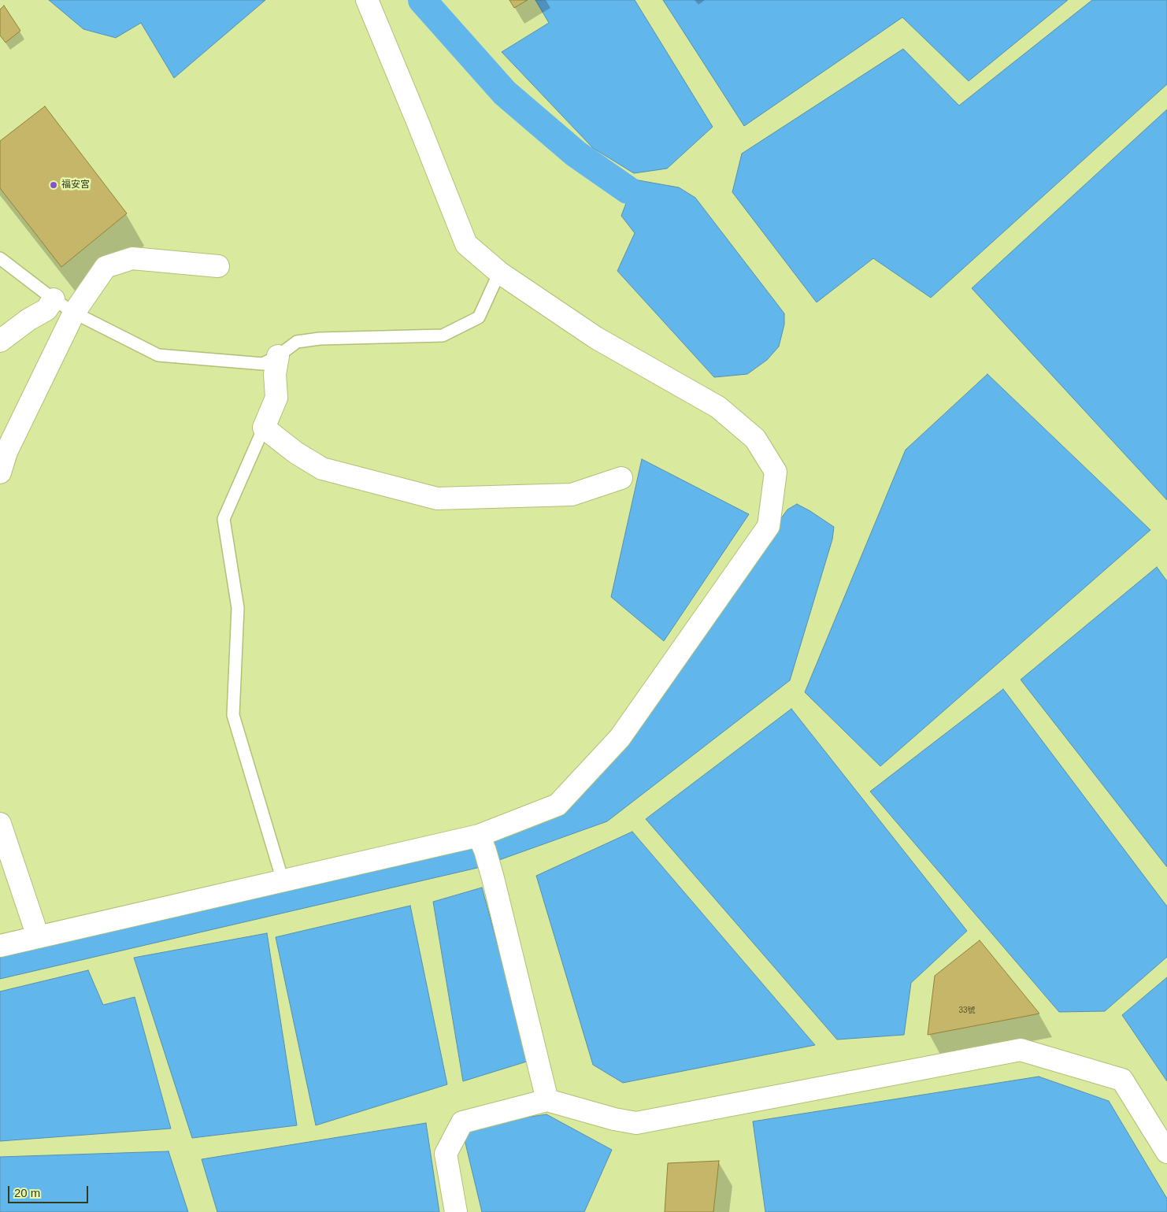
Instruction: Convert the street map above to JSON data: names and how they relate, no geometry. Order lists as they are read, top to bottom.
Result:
{
  "places": ["福安宮"],
  "house_numbers": ["33號"],
  "scale_bar": "20 m"
}
